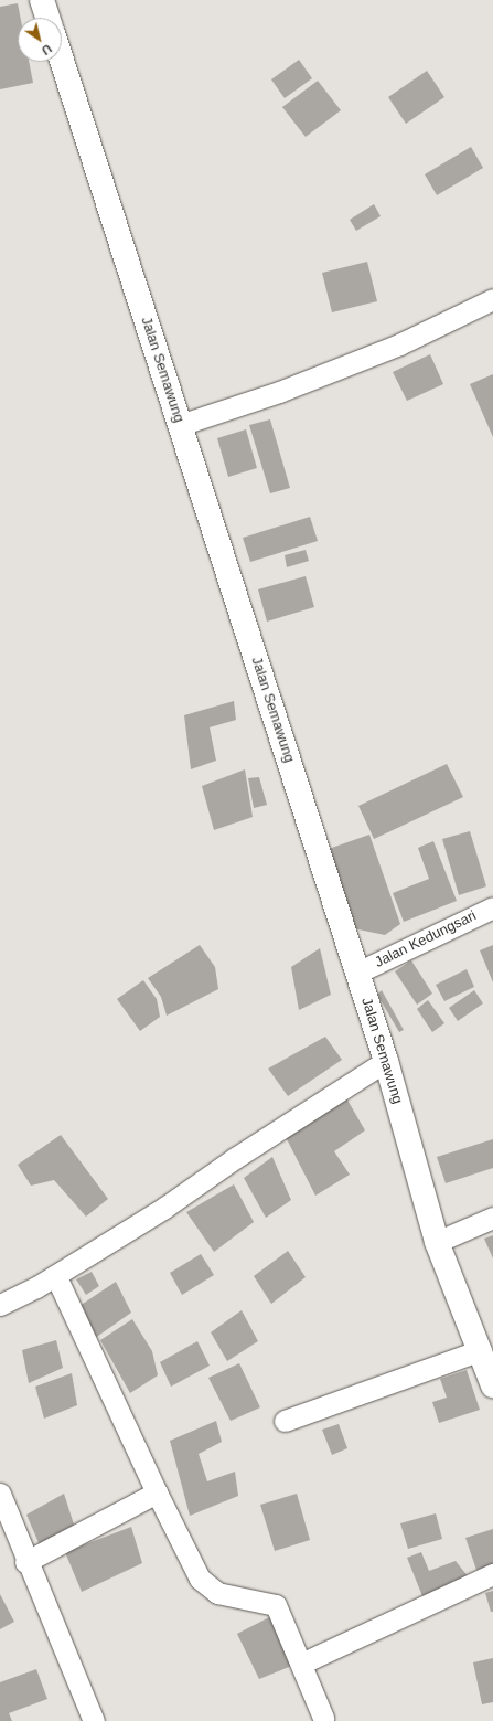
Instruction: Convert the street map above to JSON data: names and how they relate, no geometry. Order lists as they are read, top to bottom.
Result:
{
  "streets": {
    "street": ["Jalan Semawung", "Jalan Kedungsari"]
  },
  "crossings": [
    ["Jalan Semawung", "Jalan Kedungsari"]
  ],
  "north": "bottom right"
}
